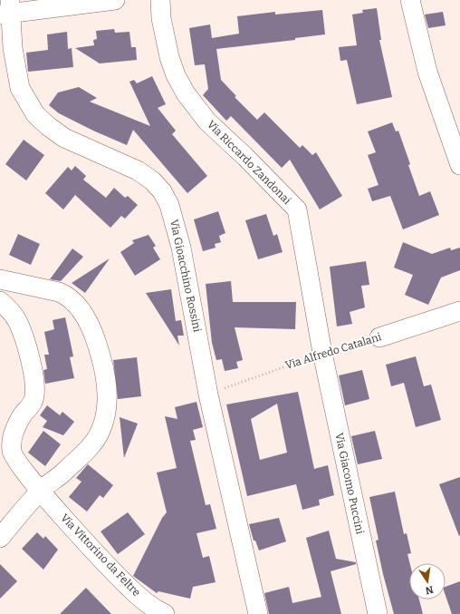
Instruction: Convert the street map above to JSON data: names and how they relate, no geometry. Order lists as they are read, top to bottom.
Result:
{
  "streets": {
    "street": [
      "Via Riccardo Zandonai",
      "Via Gioacchino Rossini",
      "Via Alfredo Catalani",
      "Via Giacomo Puccini",
      "Via Vittorino da Feltre"
    ]
  },
  "crossings": [
    ["Via Riccardo Zandonai", "Via Alfredo Catalani"],
    ["Via Riccardo Zandonai", "Via Giacomo Puccini"],
    ["Via Gioacchino Rossini", "Via Alfredo Catalani"],
    ["Via Alfredo Catalani", "Via Giacomo Puccini"]
  ],
  "north": "bottom"
}
